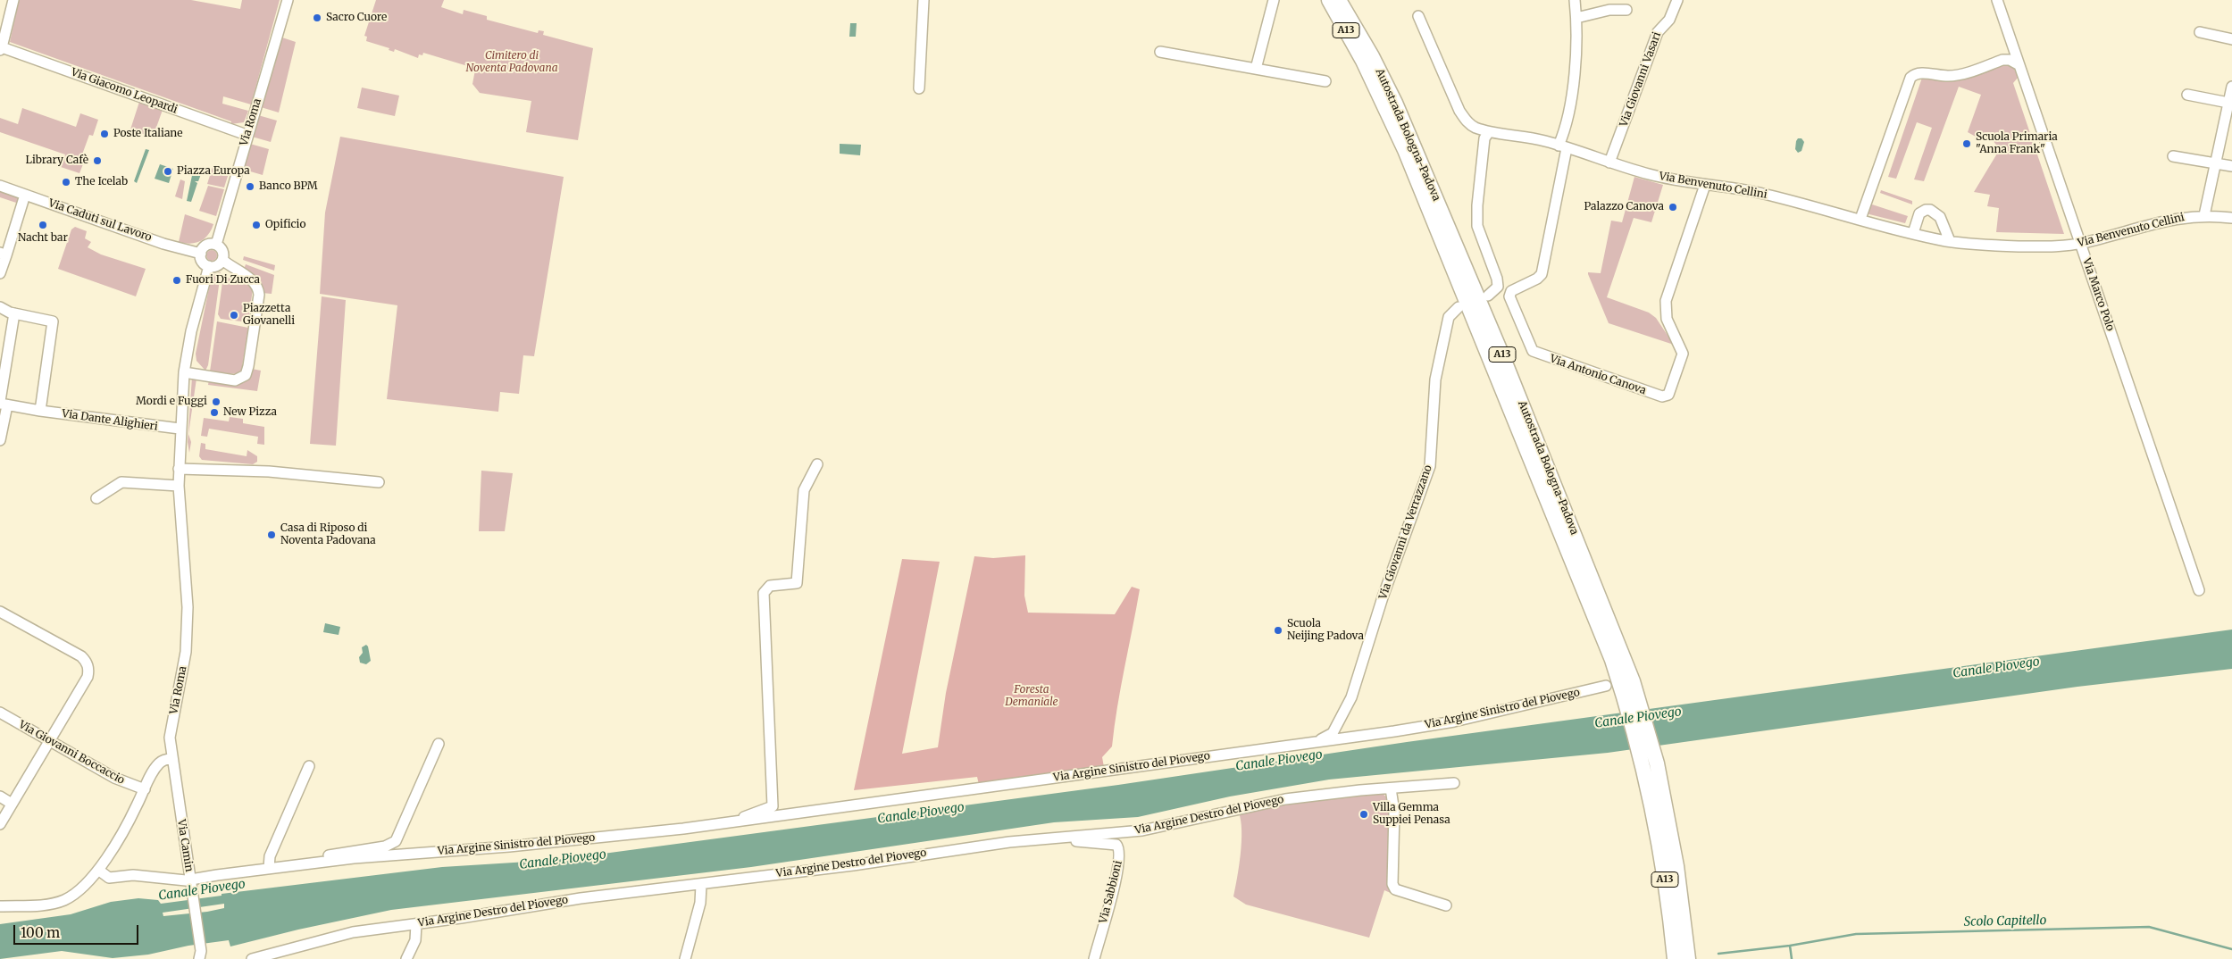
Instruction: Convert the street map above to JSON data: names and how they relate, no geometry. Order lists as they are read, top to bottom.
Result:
{
  "streets": {
    "highway": ["A13", "Autostrada Bologna-Padova"],
    "street": [
      "Via Giovanni Vasari",
      "Via Giacomo Leopardi",
      "Via Roma",
      "Via Benvenuto Cellini",
      "Via Caduti sul Lavoro",
      "Via Marco Polo",
      "Via Antonio Canova",
      "Via Dante Alighieri",
      "Via Giovanni da Verrazzano",
      "Via Argine Sinistro del Piovego",
      "Via Giovanni Boccaccio",
      "Via Argine Destro del Piovego",
      "Via Camin",
      "Via Sabbioni"
    ]
  },
  "crossings": [
    ["Via Giovanni Vasari", "Via Benvenuto Cellini"],
    ["Via Giacomo Leopardi", "Via Roma"],
    ["Via Roma", "Via Caduti sul Lavoro"],
    ["Via Roma", "Via Dante Alighieri"],
    ["Via Roma", "Via Camin"],
    ["Via Benvenuto Cellini", "Via Marco Polo"],
    ["Via Benvenuto Cellini", "Via Antonio Canova"],
    ["Via Giovanni da Verrazzano", "Via Argine Sinistro del Piovego"],
    ["Via Argine Sinistro del Piovego", "Via Camin"],
    ["Via Argine Destro del Piovego", "Via Sabbioni"]
  ],
  "water": ["Canale Piovego", "Scolo Capitello"],
  "parks": ["Cimitero di Noventa Padovana", "Foresta Demaniale"],
  "places": [
    "Sacro Cuore",
    "Poste Italiane",
    "Scuola Primaria \"Anna Frank\"",
    "Library Cafè",
    "Piazza Europa",
    "The Icelab",
    "Banco BPM",
    "Palazzo Canova",
    "Nacht bar",
    "Opificio",
    "Fuori Di Zucca",
    "Piazzetta Giovanelli",
    "Mordi e Fuggi",
    "New Pizza",
    "Casa di Riposo di Noventa Padovana",
    "Scuola Neijing Padova",
    "Villa Gemma Suppiei Penasa"
  ],
  "scale_bar": "100 m"
}
